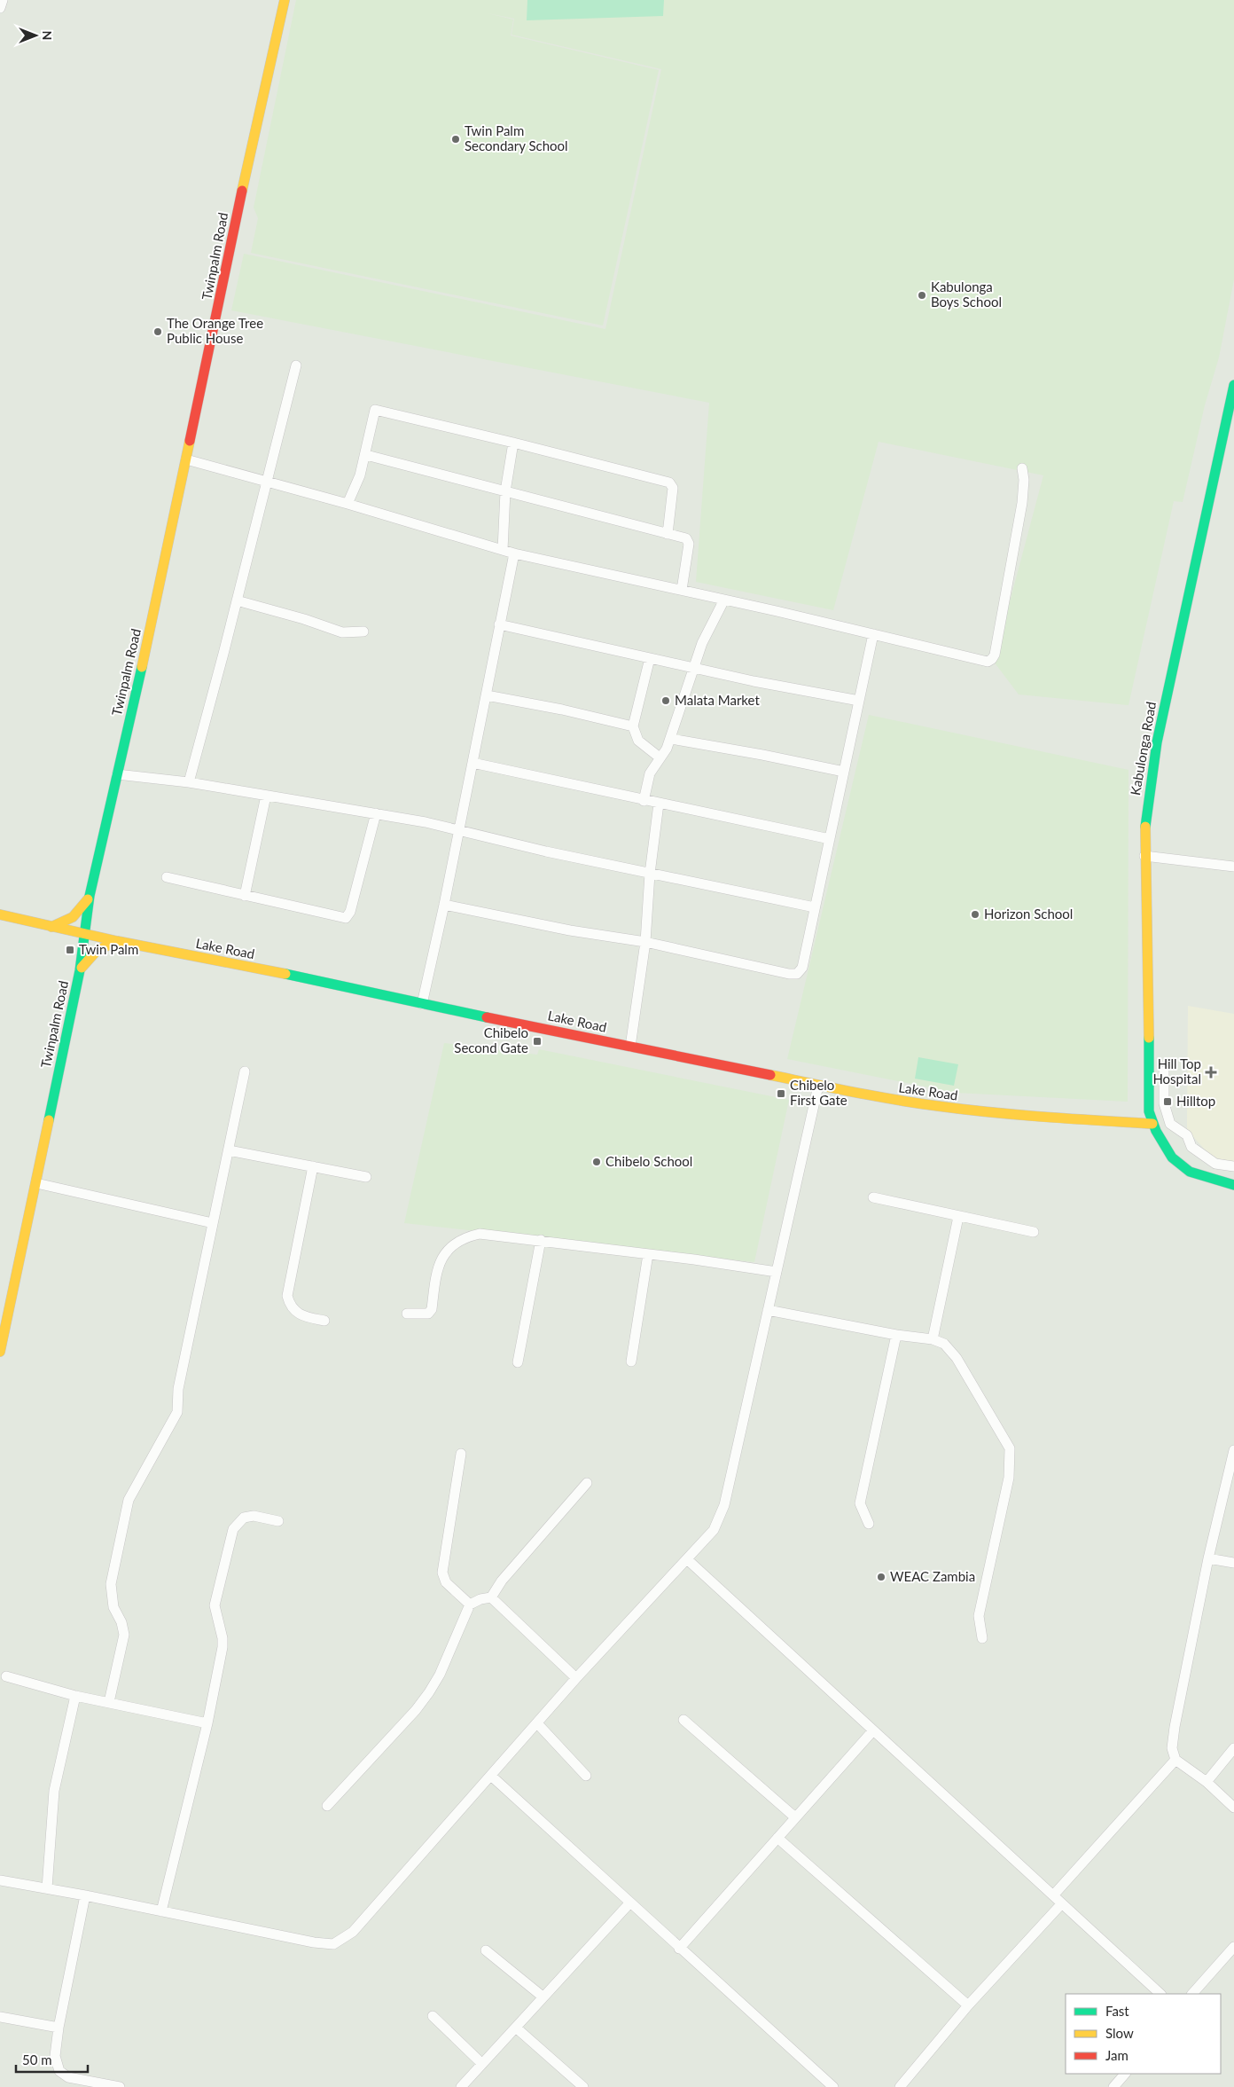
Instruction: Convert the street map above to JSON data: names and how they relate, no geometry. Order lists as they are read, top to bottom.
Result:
{
  "streets": {
    "main road": ["Twinpalm Road", "Kabulonga Road", "Lake Road"]
  },
  "crossings": [
    ["Twinpalm Road", "Lake Road"],
    ["Kabulonga Road", "Lake Road"]
  ],
  "places": {
    "other": [
      "Twin Palm Secondary School",
      "Kabulonga Boys School",
      "The Orange Tree Public House",
      "Malata Market",
      "Horizon School",
      "Chibelo School",
      "WEAC Zambia"
    ],
    "transit": [
      "Twin Palm",
      "Chibelo Second Gate",
      "Chibelo First Gate",
      "Hilltop"
    ],
    "health": ["Hill Top Hospital"]
  },
  "legend": ["Fast", "Slow", "Jam"],
  "scale_bar": "50 m",
  "north": "right"
}
